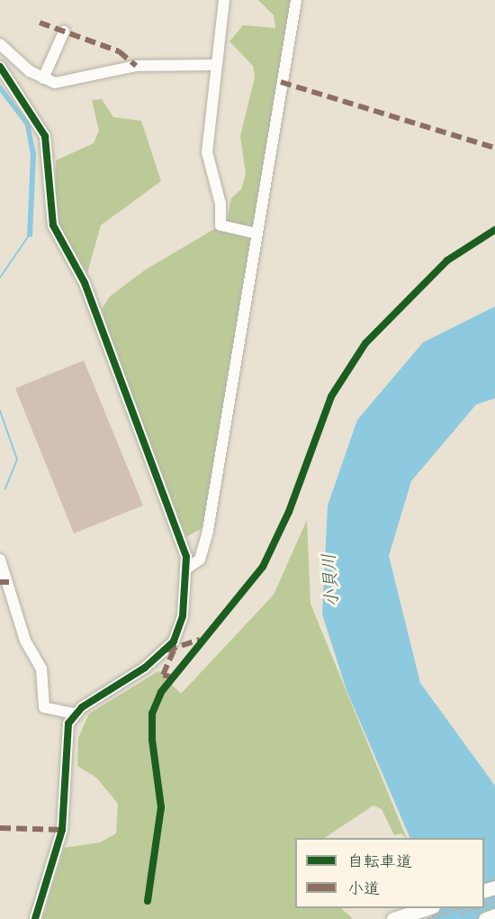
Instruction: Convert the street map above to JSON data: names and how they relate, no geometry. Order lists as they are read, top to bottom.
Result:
{
  "water": ["小貝川"],
  "legend": ["自転車道", "小道"]
}
